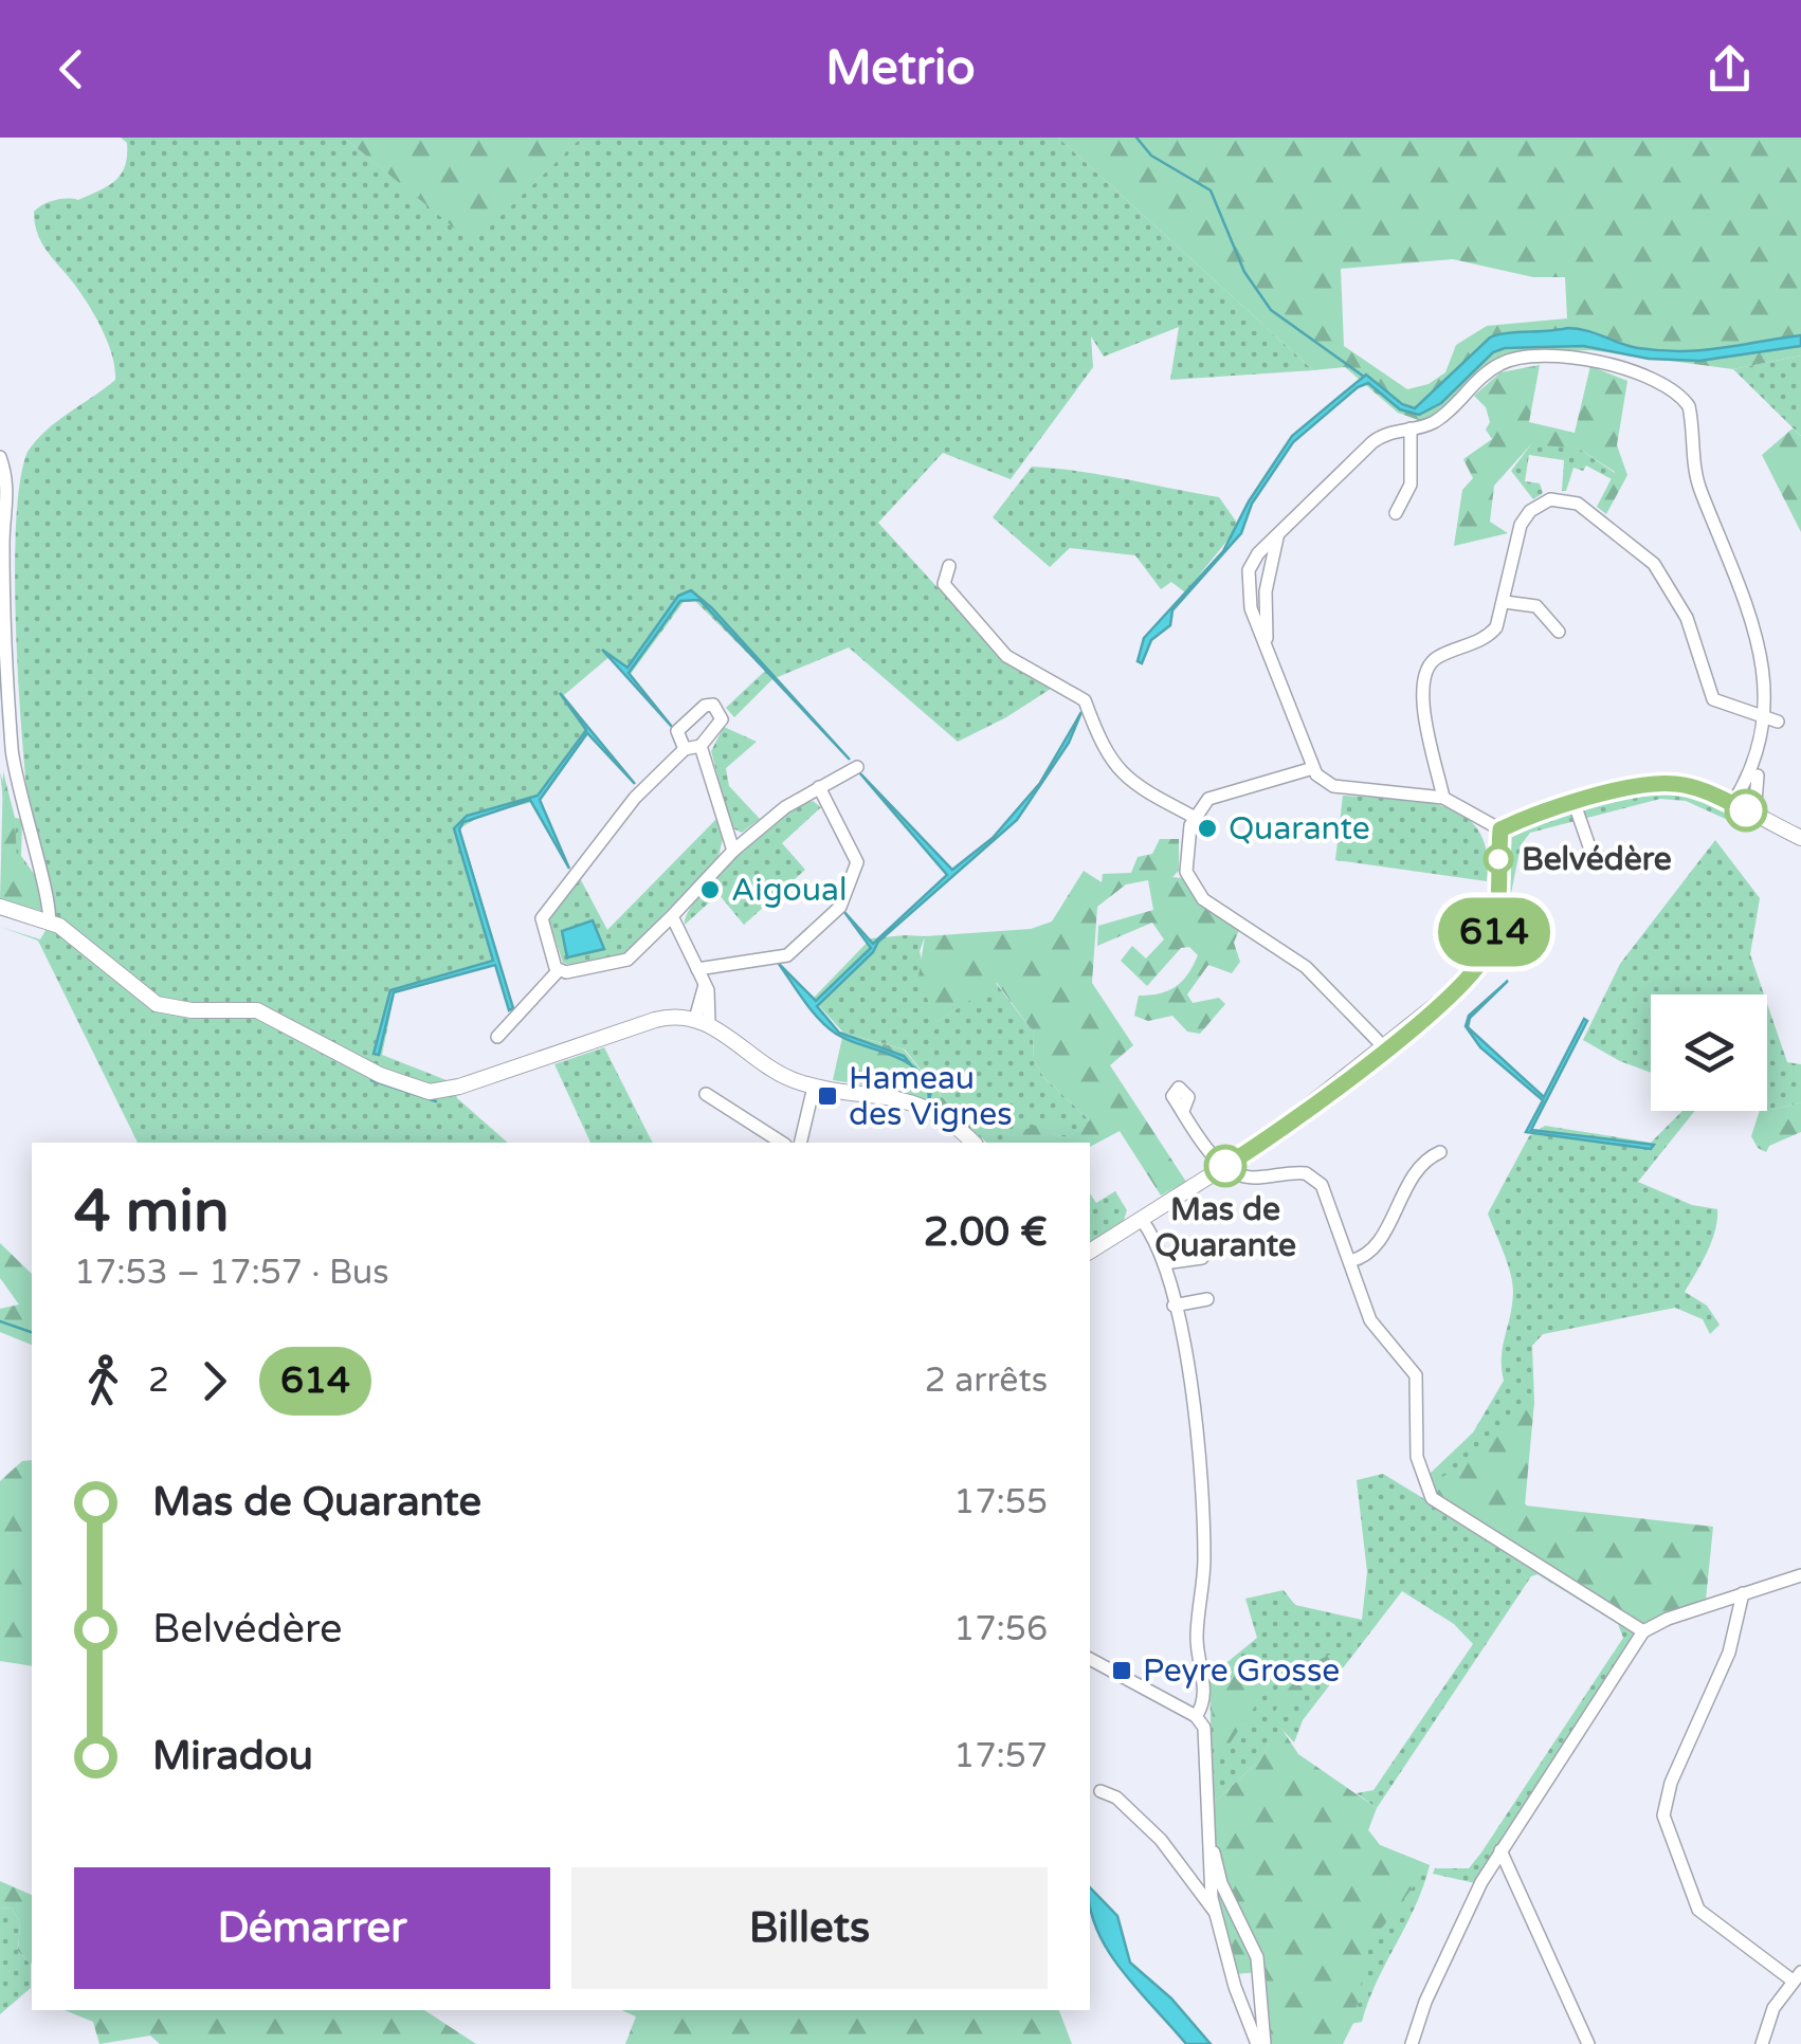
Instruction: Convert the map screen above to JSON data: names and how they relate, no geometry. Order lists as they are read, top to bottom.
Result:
{
  "places": {
    "other": [
      "Quarante",
      "Belvédère",
      "Aigoual",
      "Mas de Quarante"
    ],
    "transit": ["Hameau des Vignes", "Peyre Grosse"]
  },
  "lines": ["bus line 614"],
  "page": {
    "header": "Metrio",
    "on_map": "614",
    "heading": ["4 min", "17:53 – 17:57 · Bus", "2.00 €"],
    "legs": ["2", "614", "2 arrêts"],
    "list": [
      {
        "name": "Mas de Quarante",
        "value": "17:55"
      },
      {
        "name": "Belvédère",
        "value": "17:56"
      },
      {
        "name": "Miradou",
        "value": "17:57"
      }
    ],
    "buttons": ["Démarrer", "Billets"]
  }
}
